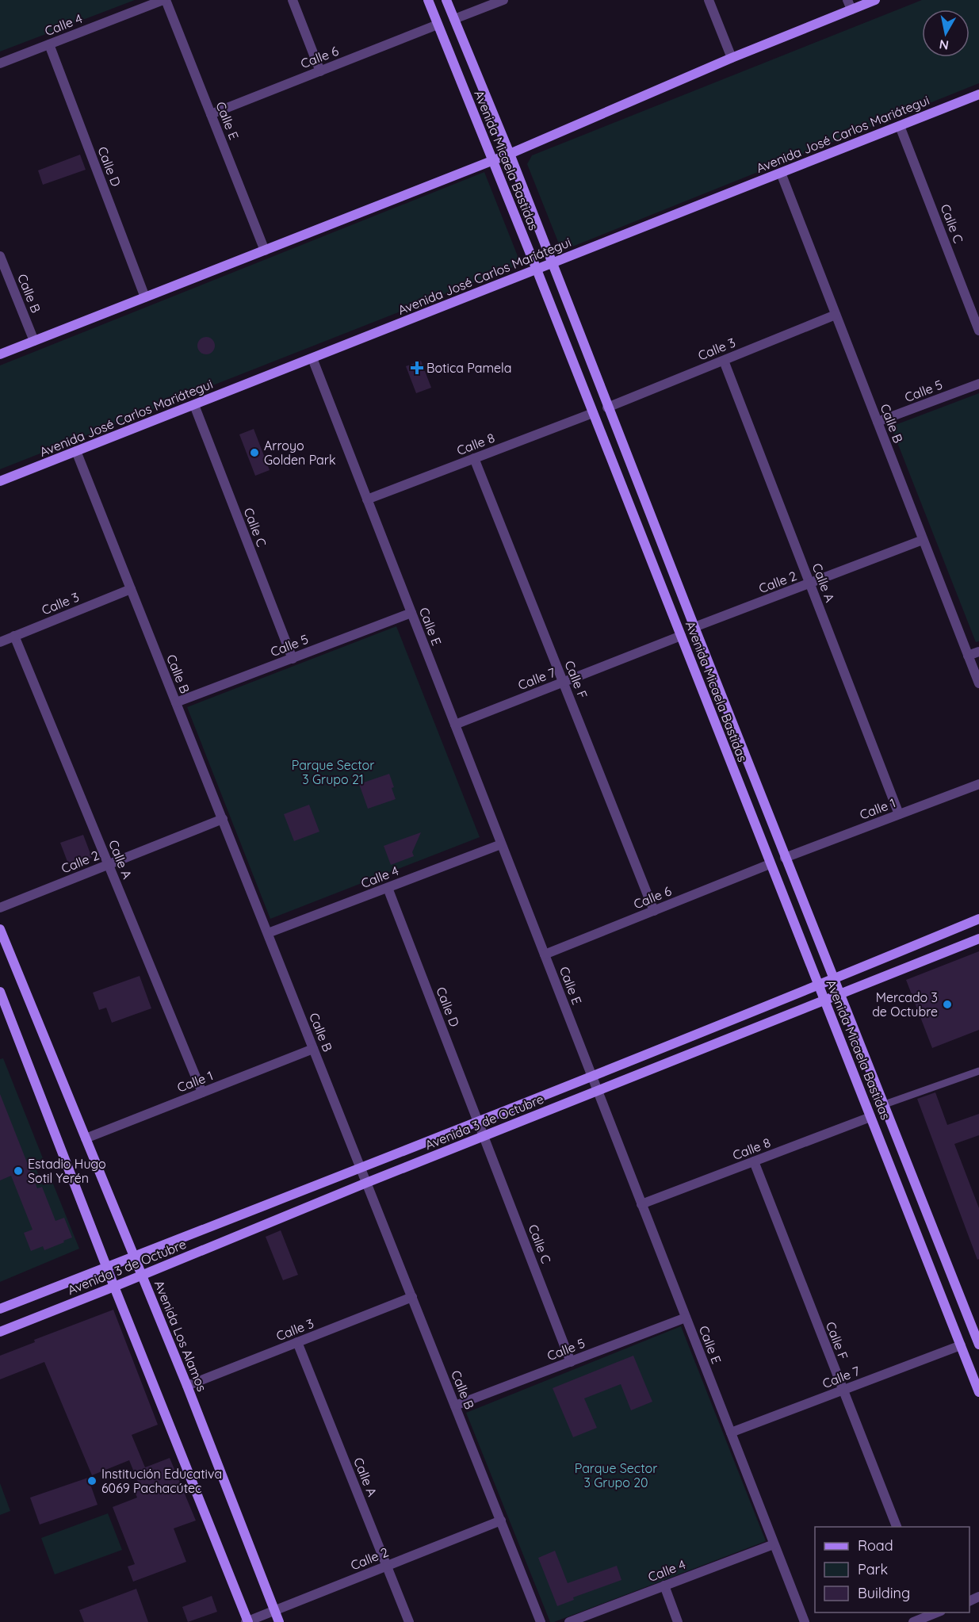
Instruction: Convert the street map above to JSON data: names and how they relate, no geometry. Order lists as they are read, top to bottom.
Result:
{
  "streets": {
    "street": [
      "Calle 4",
      "Calle 6",
      "Calle E",
      "Avenida José Carlos Mariátegui",
      "Avenida Micaela Bastidas",
      "Calle D",
      "Calle C",
      "Calle B",
      "Calle 3",
      "Calle 5",
      "Calle 8",
      "Calle 2",
      "Calle A",
      "Calle 7",
      "Calle F",
      "Calle 1",
      "Avenida 3 de Octubre",
      "Avenida Los Alamos"
    ]
  },
  "crossings": [
    ["Calle 4", "Calle E"],
    ["Calle 4", "Calle D"],
    ["Calle 4", "Calle B"],
    ["Calle 6", "Calle E"],
    ["Calle 6", "Avenida Micaela Bastidas"],
    ["Calle 6", "Calle F"],
    ["Calle E", "Avenida José Carlos Mariátegui"],
    ["Calle E", "Calle 5"],
    ["Calle E", "Calle 8"],
    ["Calle E", "Calle 7"],
    ["Calle E", "Avenida 3 de Octubre"],
    ["Avenida José Carlos Mariátegui", "Avenida Micaela Bastidas"],
    ["Avenida José Carlos Mariátegui", "Calle C"],
    ["Avenida José Carlos Mariátegui", "Calle B"],
    ["Avenida Micaela Bastidas", "Calle 3"],
    ["Avenida Micaela Bastidas", "Calle 8"],
    ["Avenida Micaela Bastidas", "Calle 2"],
    ["Avenida Micaela Bastidas", "Calle 7"],
    ["Avenida Micaela Bastidas", "Calle 1"],
    ["Avenida Micaela Bastidas", "Avenida 3 de Octubre"],
    ["Calle D", "Calle C"],
    ["Calle D", "Avenida 3 de Octubre"],
    ["Calle C", "Calle 5"],
    ["Calle C", "Avenida 3 de Octubre"],
    ["Calle B", "Calle 3"],
    ["Calle B", "Calle 5"],
    ["Calle B", "Calle 2"],
    ["Calle B", "Calle 1"],
    ["Calle B", "Avenida 3 de Octubre"],
    ["Calle 3", "Calle A"],
    ["Calle 3", "Avenida Los Alamos"],
    ["Calle 8", "Calle F"],
    ["Calle 2", "Calle A"],
    ["Calle 2", "Avenida Los Alamos"],
    ["Calle A", "Calle 1"],
    ["Calle 7", "Calle F"],
    ["Calle 1", "Avenida Los Alamos"],
    ["Avenida 3 de Octubre", "Avenida Los Alamos"]
  ],
  "parks": ["Parque Sector 3 Grupo 21", "Parque Sector 3 Grupo 20"],
  "places": {
    "health": ["Botica Pamela"],
    "other": [
      "Arroyo Golden Park",
      "Mercado 3 de Octubre",
      "Estadio Hugo Sotil Yerén",
      "Institución Educativa 6069 Pachacútec"
    ]
  },
  "legend": ["Road", "Park", "Building"],
  "north": "bottom"
}
